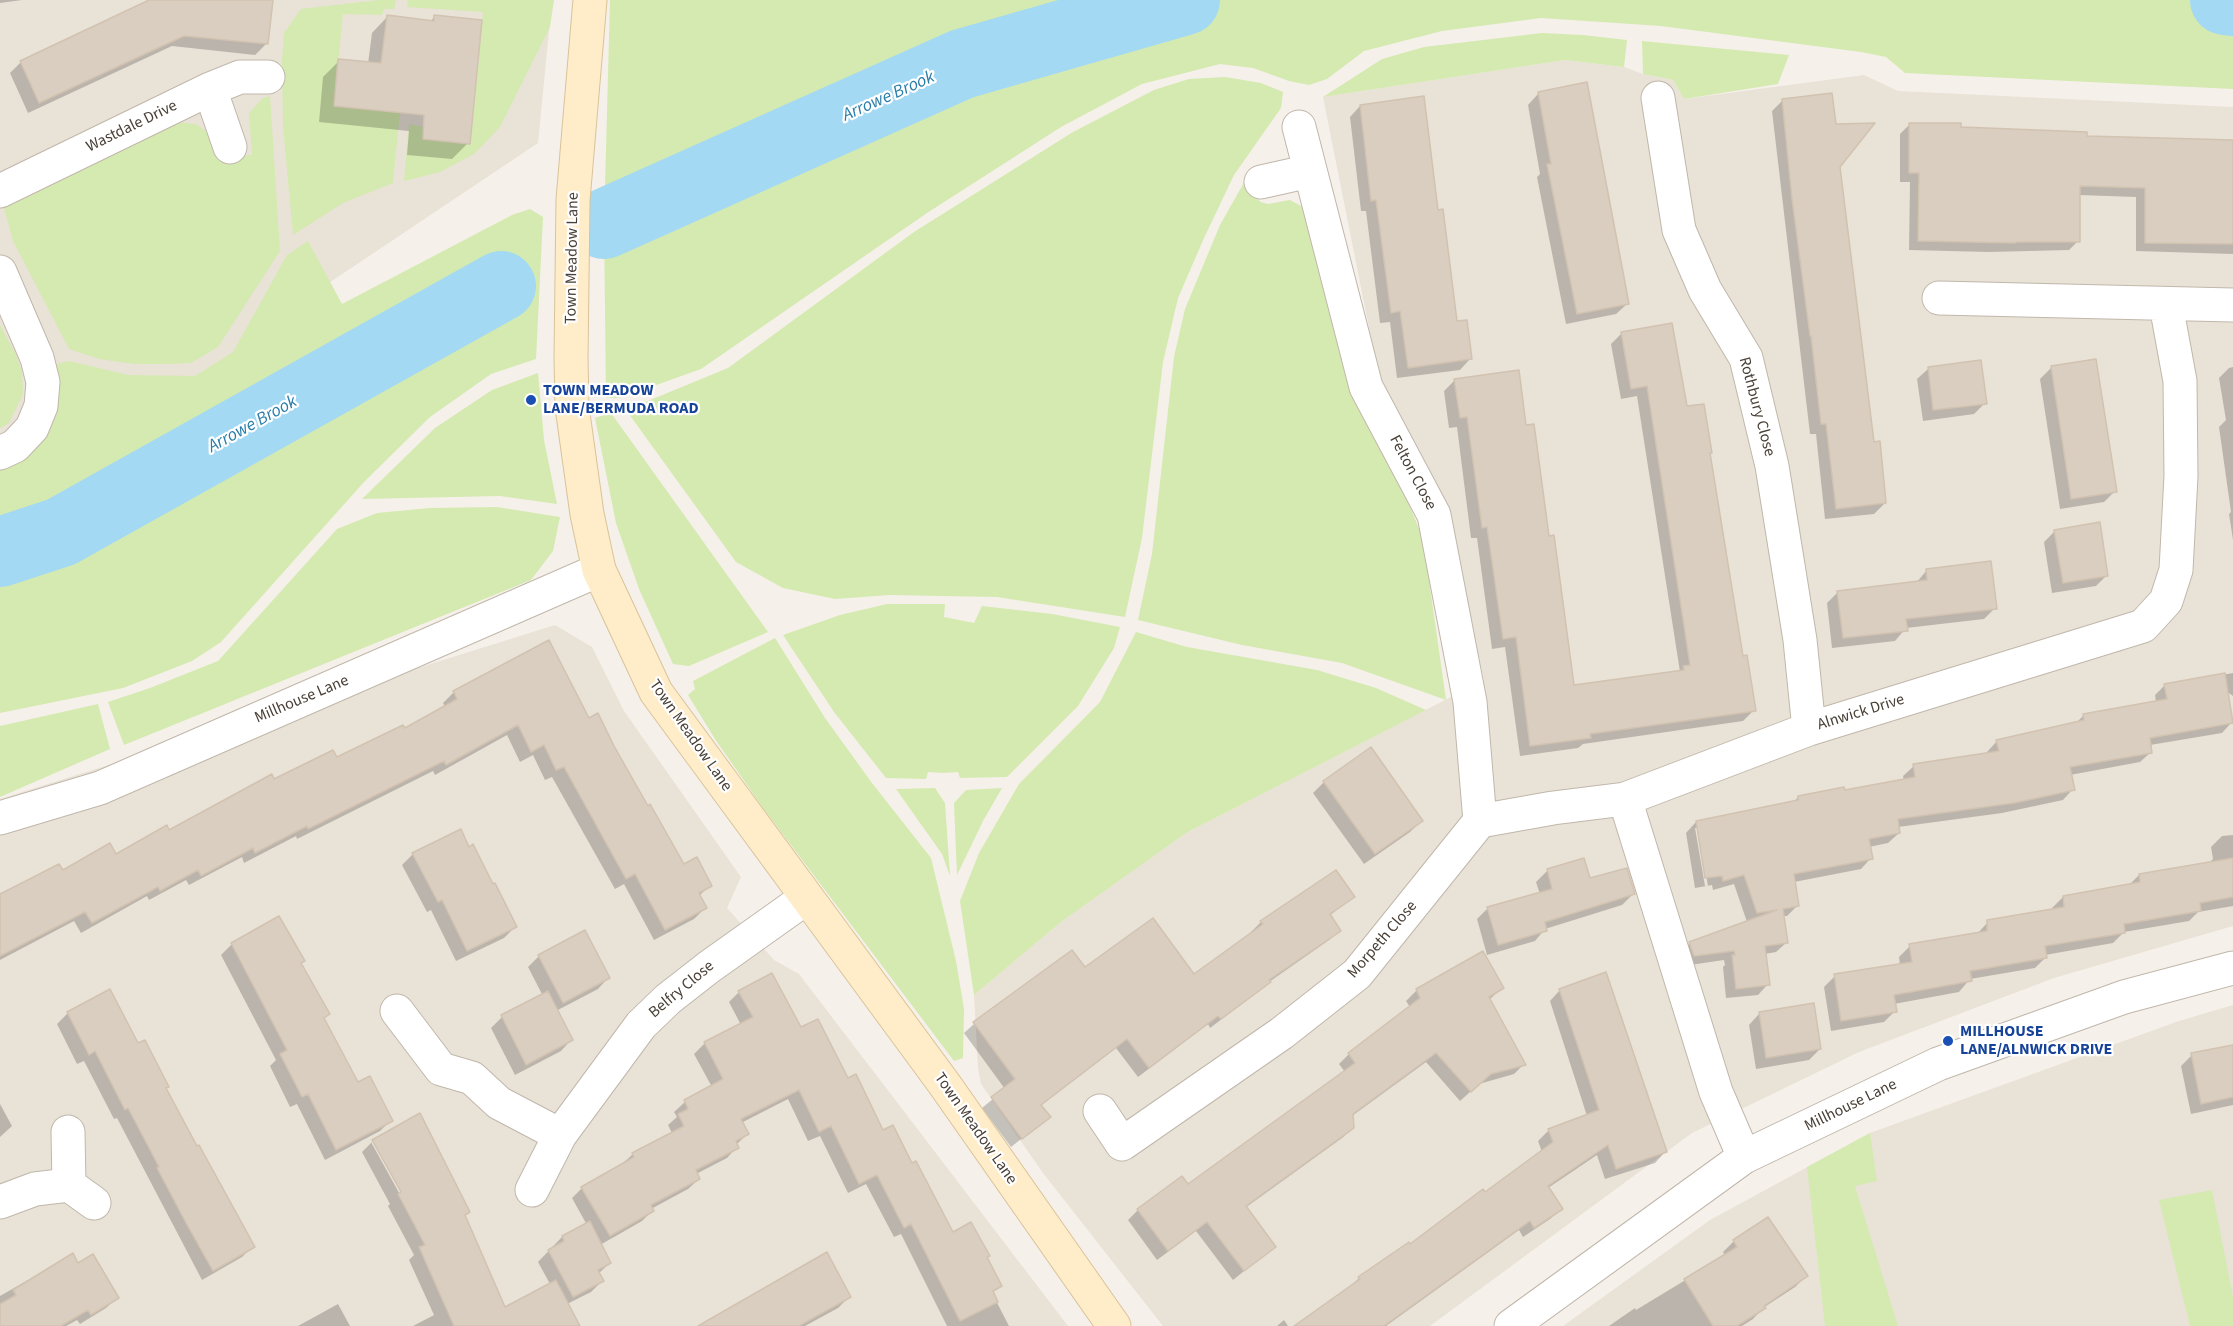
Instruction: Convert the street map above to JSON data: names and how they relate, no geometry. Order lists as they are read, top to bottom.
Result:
{
  "streets": {
    "street": [
      "Wastdale Drive",
      "Town Meadow Lane",
      "Rothbury Close",
      "Felton Close",
      "Millhouse Lane",
      "Alnwick Drive",
      "Morpeth Close",
      "Belfry Close"
    ]
  },
  "crossings": [
    ["Town Meadow Lane", "Millhouse Lane"],
    ["Town Meadow Lane", "Belfry Close"],
    ["Rothbury Close", "Alnwick Drive"],
    ["Felton Close", "Morpeth Close"]
  ],
  "water": ["Arrowe Brook"],
  "places": ["TOWN MEADOW LANE/BERMUDA ROAD", "MILLHOUSE LANE/ALNWICK DRIVE"]
}
